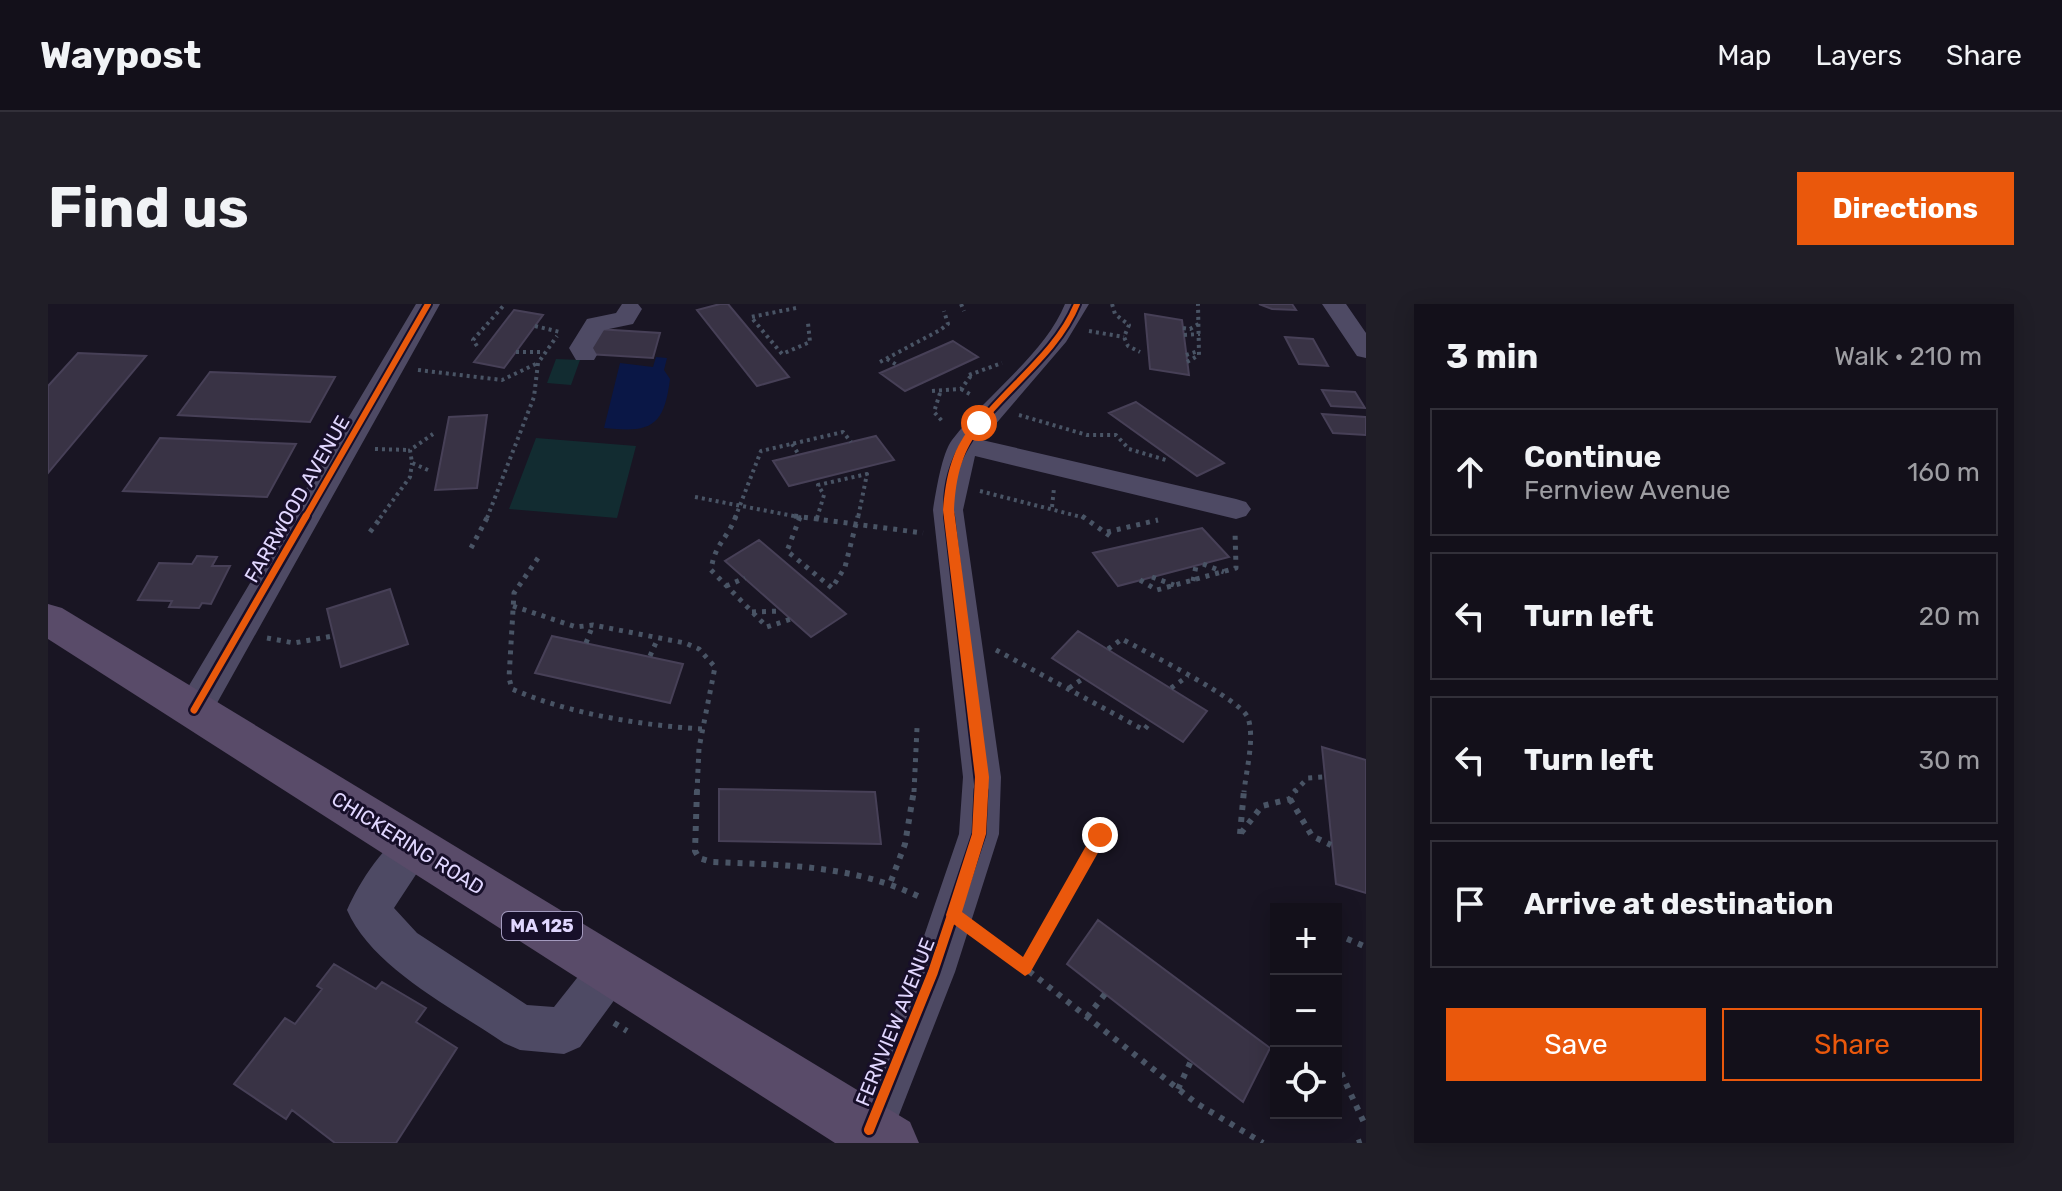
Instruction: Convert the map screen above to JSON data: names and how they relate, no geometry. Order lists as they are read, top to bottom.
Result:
{
  "streets": {
    "main road": ["CHICKERING ROAD", "MA 125"],
    "street": ["FARRWOOD AVENUE", "FERNVIEW AVENUE"]
  },
  "crossings": [
    ["FARRWOOD AVENUE", "CHICKERING ROAD"],
    ["CHICKERING ROAD", "FERNVIEW AVENUE"]
  ],
  "page": {
    "header": "Waypost",
    "nav": ["Map", "Layers", "Share"],
    "buttons": [
      "Directions",
      ["Save", "Share"]
    ],
    "title": "Find us",
    "heading": ["3 min", "Walk · 210 m"],
    "list": [
      ["Continue", "Fernview Avenue", "160 m"],
      ["Turn left", "20 m"],
      ["Turn left", "30 m"],
      "Arrive at destination"
    ],
    "map_buttons": ["+", "−"]
  }
}
